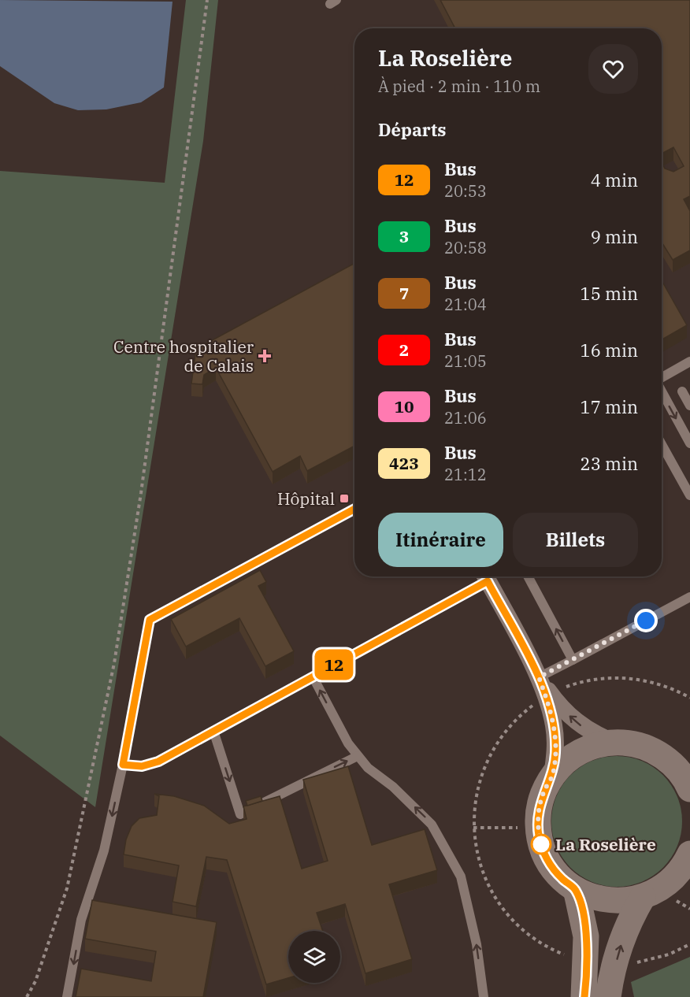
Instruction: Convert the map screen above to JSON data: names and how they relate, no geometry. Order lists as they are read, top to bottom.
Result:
{
  "places": {
    "health": ["Centre hospitalier de Calais"],
    "transit": ["Hôpital"],
    "other": ["La Roselière"]
  },
  "lines": ["bus line 12"],
  "page": {
    "on_map": "12",
    "heading": [
      ["La Roselière", "À pied · 2 min · 110 m"],
      "Départs"
    ],
    "list": [
      {
        "mark": "12",
        "name": "Bus",
        "note": "20:53",
        "value": "4 min"
      },
      {
        "mark": "3",
        "name": "Bus",
        "note": "20:58",
        "value": "9 min"
      },
      {
        "mark": "7",
        "name": "Bus",
        "note": "21:04",
        "value": "15 min"
      },
      {
        "mark": "2",
        "name": "Bus",
        "note": "21:05",
        "value": "16 min"
      },
      {
        "mark": "10",
        "name": "Bus",
        "note": "21:06",
        "value": "17 min"
      },
      {
        "mark": "423",
        "name": "Bus",
        "note": "21:12",
        "value": "23 min"
      }
    ],
    "buttons": ["Itinéraire", "Billets"]
  }
}
